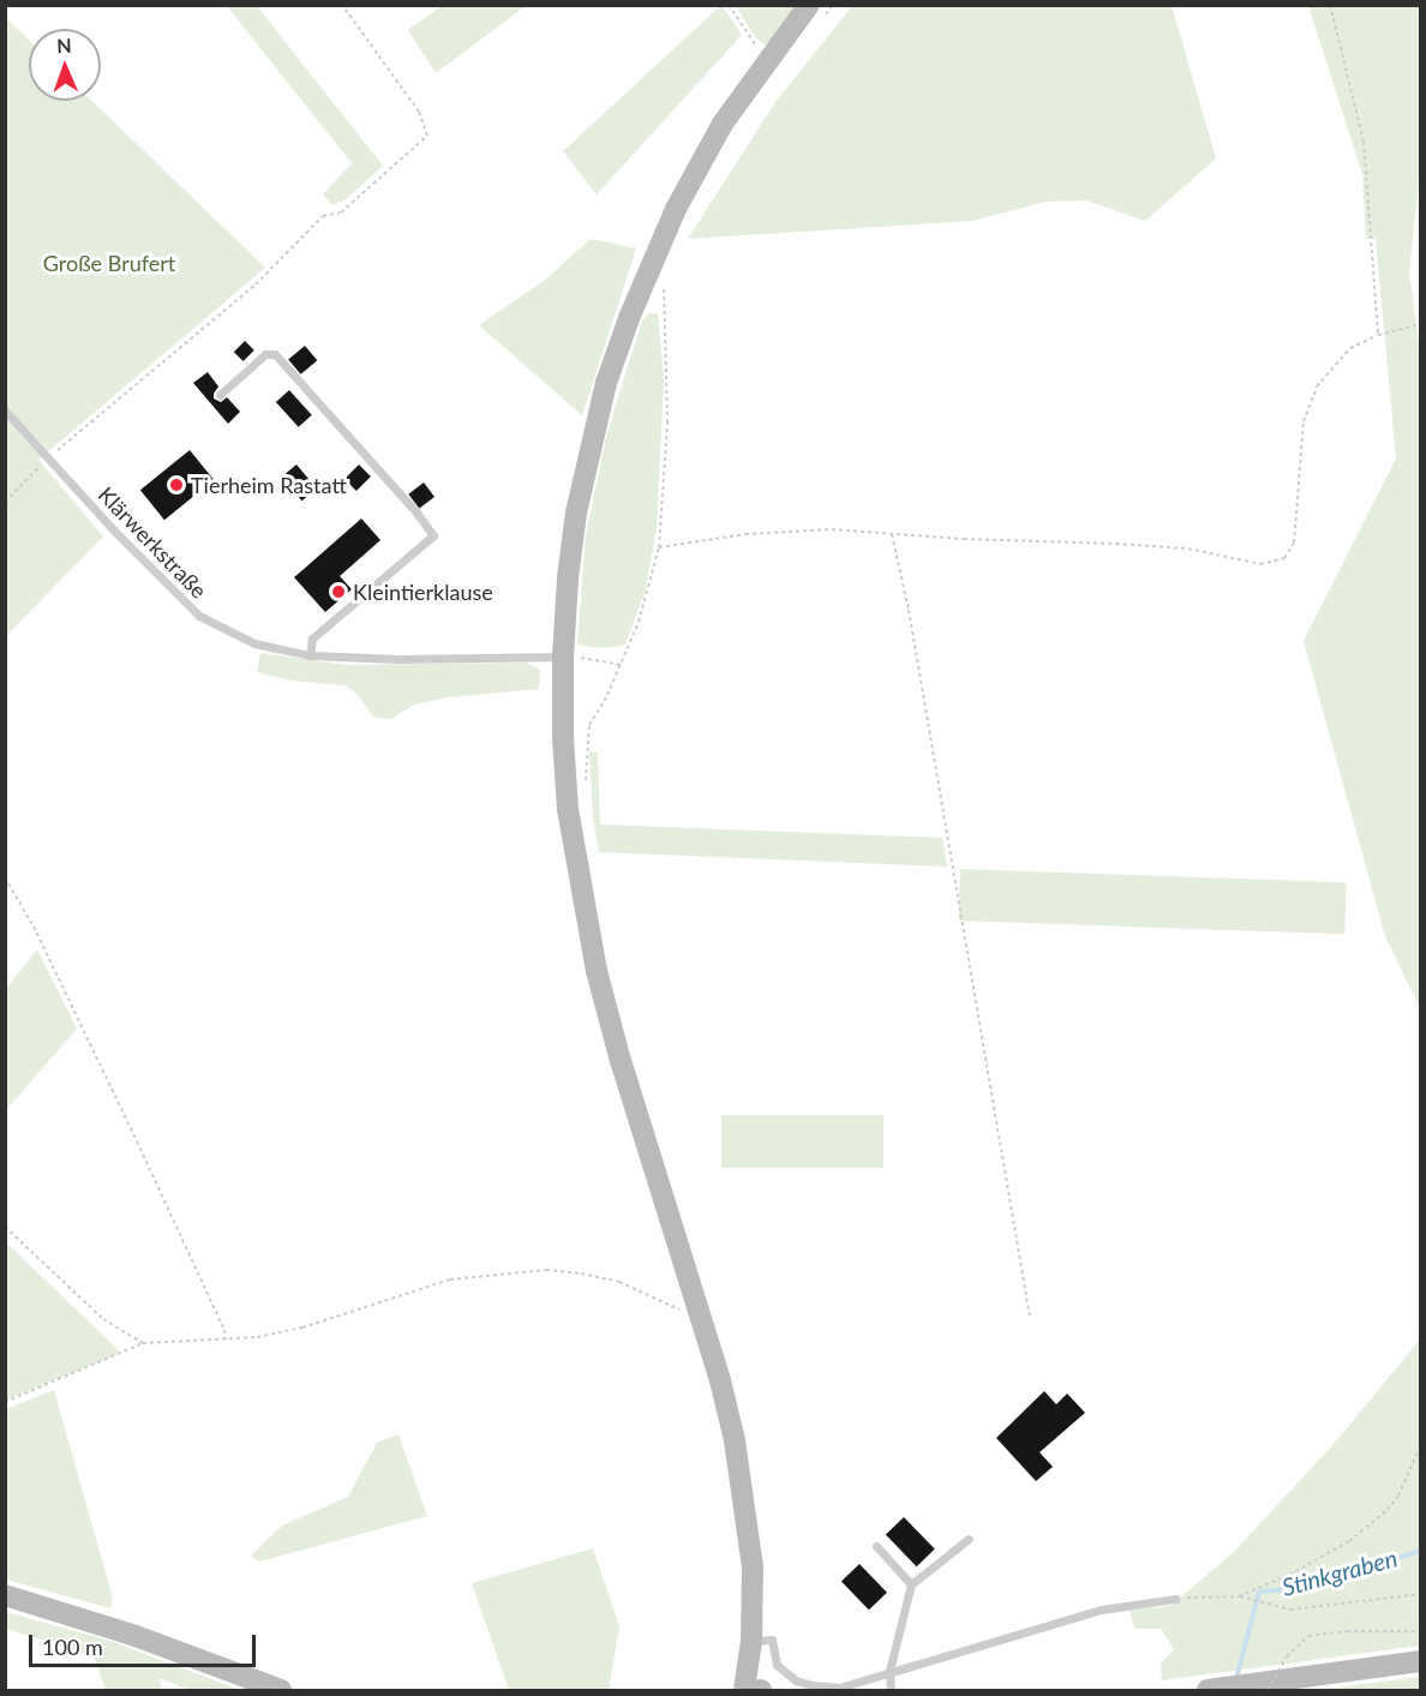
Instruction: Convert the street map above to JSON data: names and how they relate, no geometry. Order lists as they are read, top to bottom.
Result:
{
  "streets": {
    "lane": ["Klärwerkstraße"]
  },
  "water": ["Stinkgraben"],
  "parks": ["Große Brufert"],
  "places": ["Tierheim Rastatt", "Kleintierklause"],
  "scale_bar": "100 m",
  "north": "top"
}
